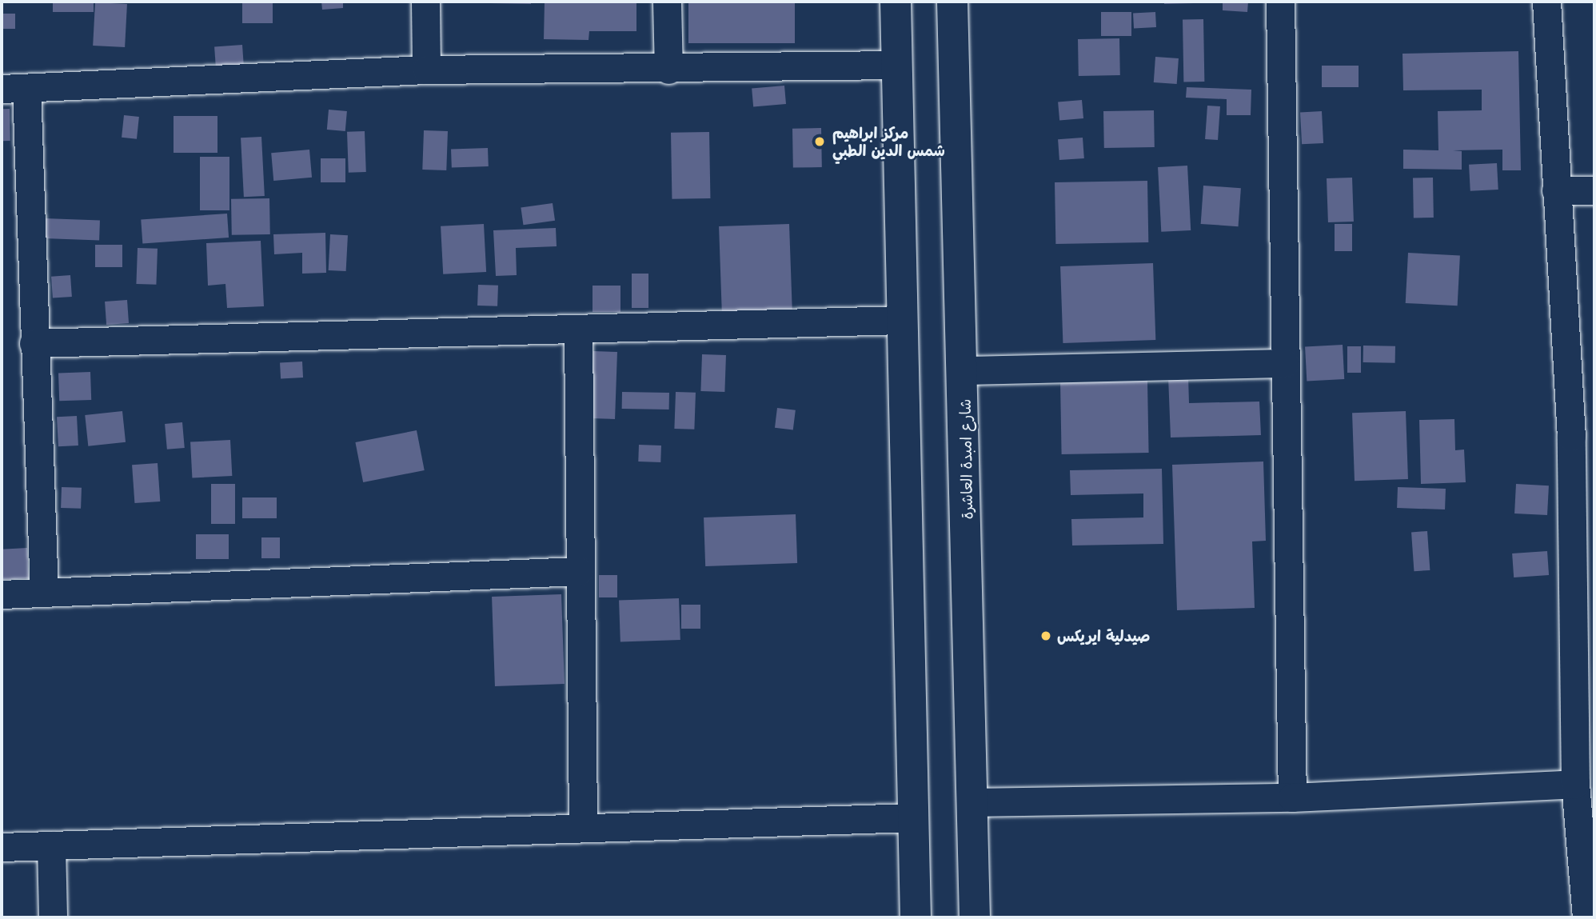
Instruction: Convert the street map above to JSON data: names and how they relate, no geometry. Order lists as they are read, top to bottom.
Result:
{
  "streets": {
    "main road": ["شارع امبدة العاشرة"]
  },
  "places": ["مركز ابراهيم شمس الدين الطبي", "صيدلية ايريكس"]
}
